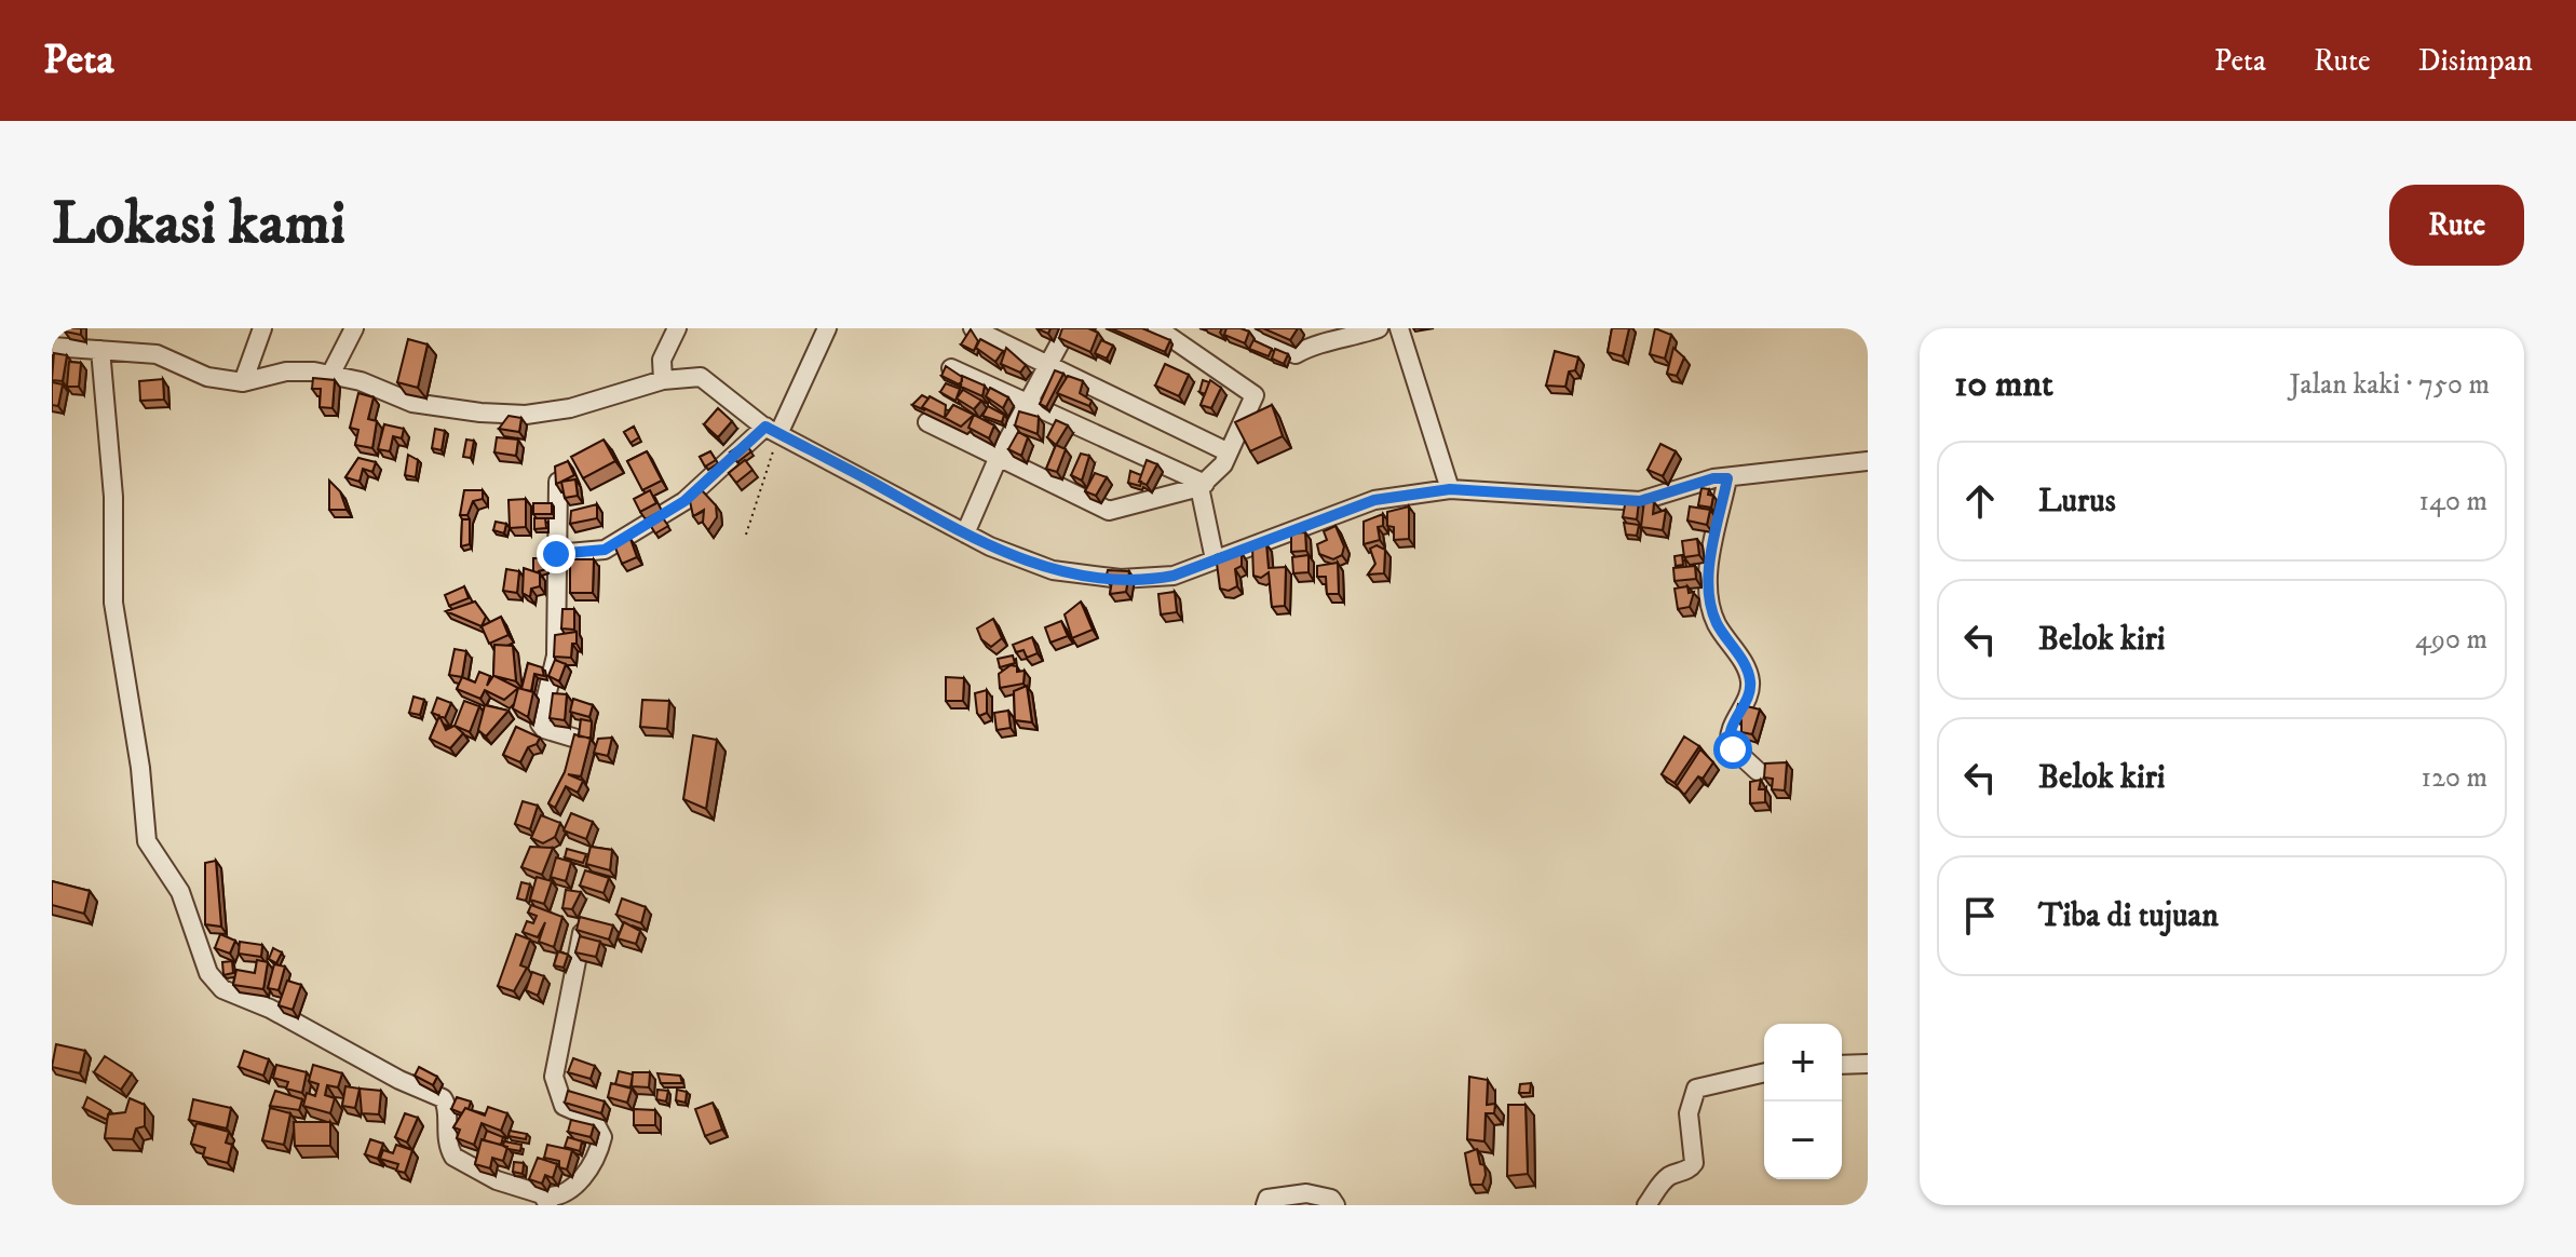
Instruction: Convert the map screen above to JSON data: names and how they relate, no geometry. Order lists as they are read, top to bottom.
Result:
{
  "page": {
    "header": "Peta",
    "nav": ["Peta", "Rute", "Disimpan"],
    "buttons": "Rute",
    "title": "Lokasi kami",
    "heading": ["10 mnt", "Jalan kaki · 750 m"],
    "list": [
      ["Lurus", "140 m"],
      ["Belok kiri", "490 m"],
      ["Belok kiri", "120 m"],
      "Tiba di tujuan"
    ],
    "map_buttons": ["+", "−"]
  }
}
